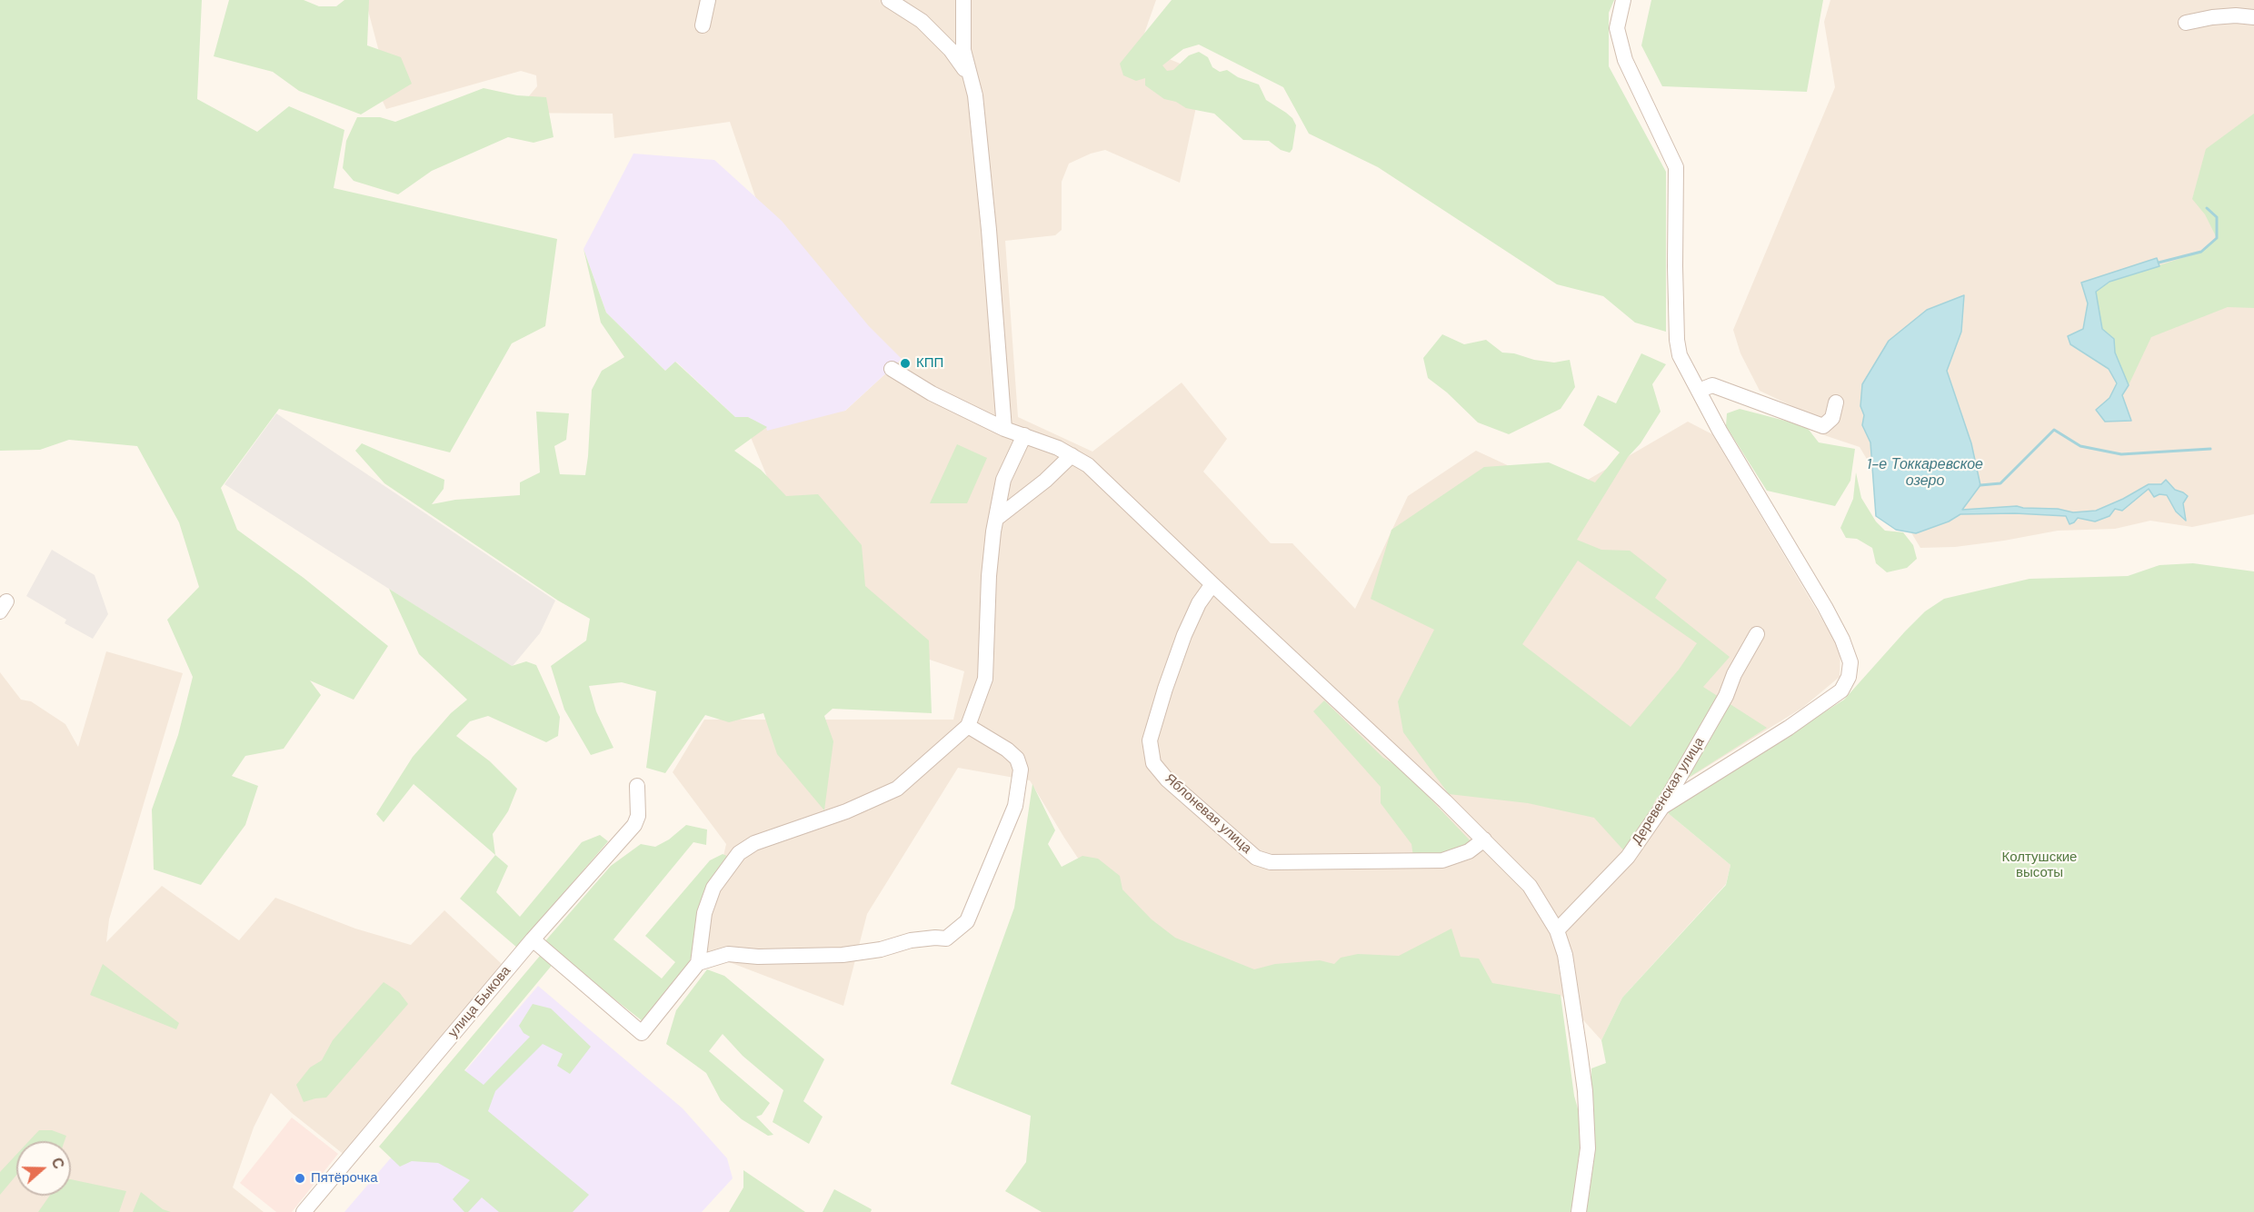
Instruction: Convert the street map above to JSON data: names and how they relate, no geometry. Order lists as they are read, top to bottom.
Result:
{
  "streets": {
    "street": ["Деревенская улица", "Яблоневая улица", "улица Быкова"]
  },
  "water": ["1-е Токкаревское озеро"],
  "parks": ["Колтушские высоты"],
  "places": ["КПП", "Пятёрочка"],
  "north": "right"
}
